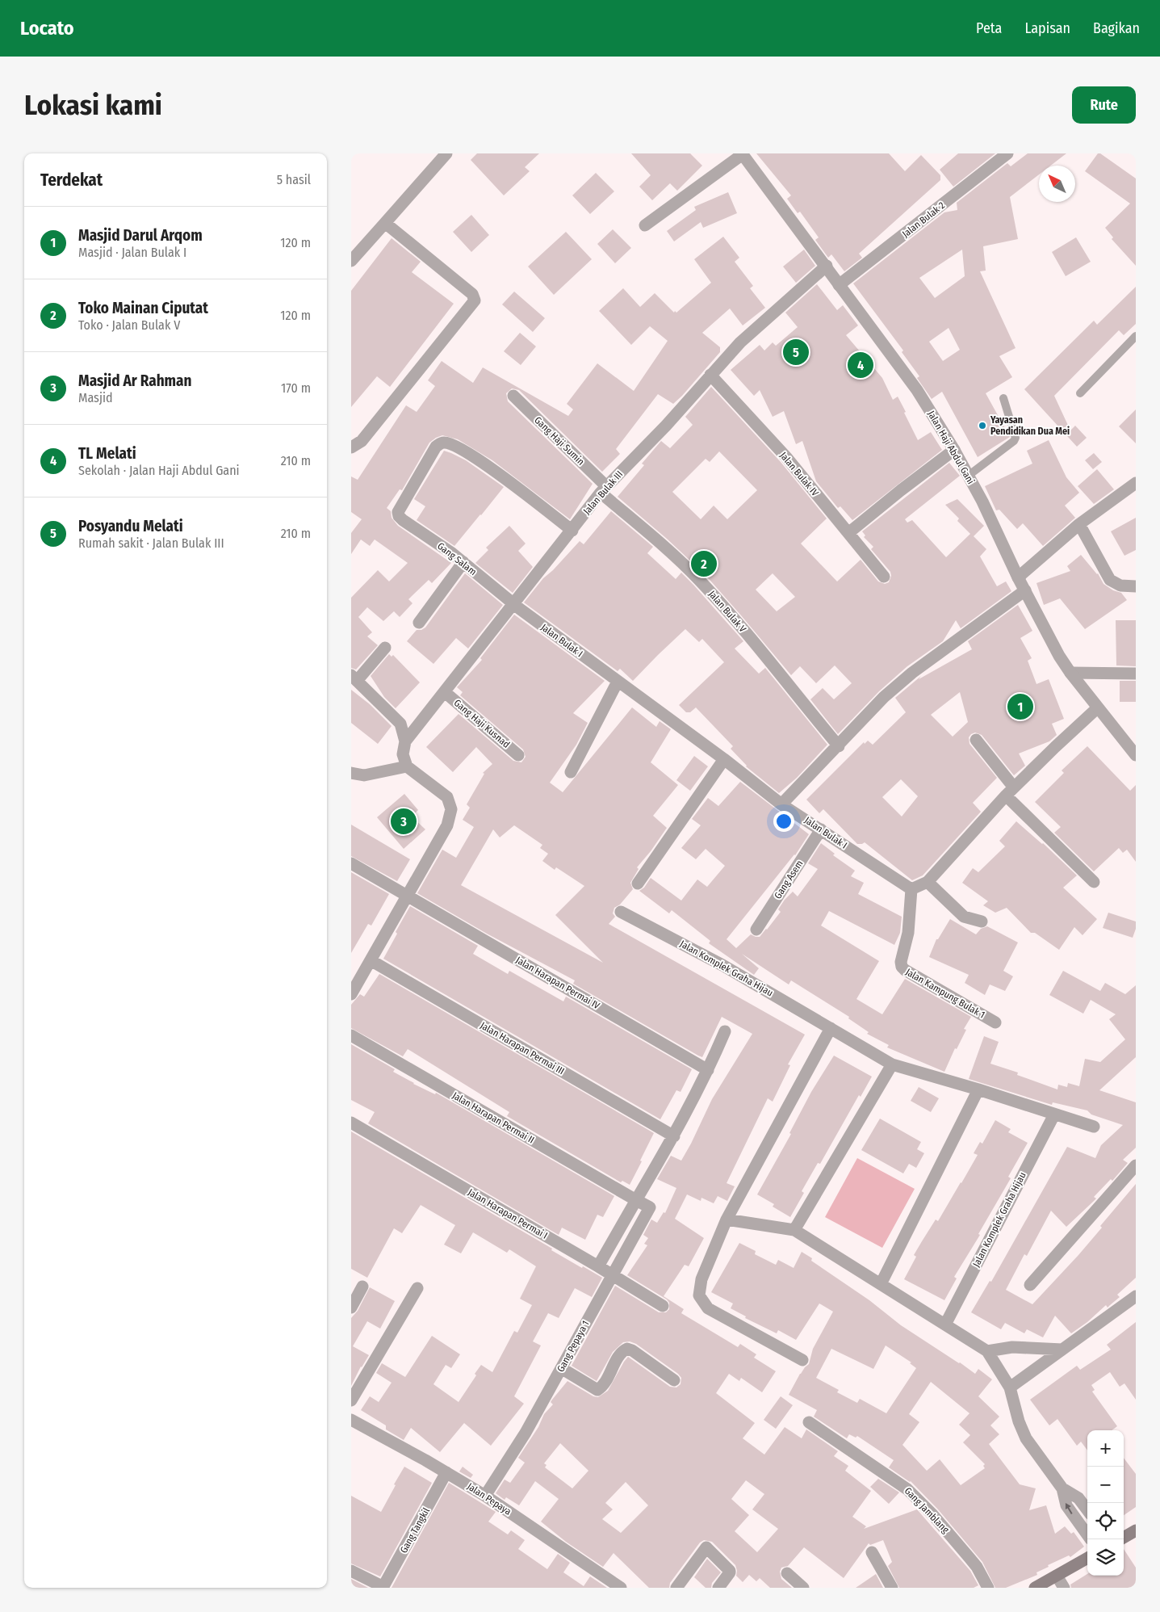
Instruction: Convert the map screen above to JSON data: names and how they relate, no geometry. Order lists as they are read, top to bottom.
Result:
{
  "streets": {
    "street": [
      "Jalan Bulak 2",
      "Gang Haji Sumin",
      "Jalan Haji Abdul Gani",
      "Jalan Bulak IV",
      "Jalan Bulak III",
      "Gang Salam",
      "Jalan Bulak V",
      "Jalan Bulak I",
      "Gang Haji Kusnad",
      "Gang Asem",
      "Jalan Komplek Graha Hijau",
      "Jalan Harapan Permai IV",
      "Jalan Kampung Bulak 1",
      "Jalan Harapan Permai III",
      "Jalan Harapan Permai II",
      "Jalan Harapan Permai I",
      "Gang Pepaya 1",
      "Jalan Pepaya",
      "Gang Jamblang",
      "Gang Tangkil"
    ]
  },
  "crossings": [
    ["Jalan Bulak 2", "Jalan Haji Abdul Gani"],
    ["Gang Haji Sumin", "Jalan Bulak III"],
    ["Gang Haji Sumin", "Jalan Bulak V"],
    ["Jalan Haji Abdul Gani", "Jalan Bulak III"],
    ["Jalan Bulak IV", "Jalan Bulak III"],
    ["Jalan Bulak III", "Gang Salam"],
    ["Jalan Bulak III", "Jalan Bulak V"],
    ["Jalan Bulak III", "Jalan Bulak I"],
    ["Jalan Bulak III", "Gang Haji Kusnad"],
    ["Gang Salam", "Jalan Bulak I"],
    ["Jalan Bulak I", "Gang Asem"],
    ["Jalan Bulak I", "Jalan Kampung Bulak 1"],
    ["Jalan Harapan Permai II", "Gang Pepaya 1"],
    ["Jalan Harapan Permai I", "Gang Pepaya 1"],
    ["Gang Pepaya 1", "Jalan Pepaya"],
    ["Jalan Pepaya", "Gang Tangkil"]
  ],
  "places": ["Yayasan Pendidikan Dua Mei"],
  "north": "top left",
  "page": {
    "header": "Locato",
    "nav": ["Peta", "Lapisan", "Bagikan"],
    "buttons": "Rute",
    "title": "Lokasi kami",
    "heading": ["Terdekat", "5 hasil"],
    "list": [
      {
        "mark": "1",
        "name": "Masjid Darul Arqom",
        "note": "Masjid · Jalan Bulak I",
        "value": "120 m"
      },
      {
        "mark": "2",
        "name": "Toko Mainan Ciputat",
        "note": "Toko · Jalan Bulak V",
        "value": "120 m"
      },
      {
        "mark": "3",
        "name": "Masjid Ar Rahman",
        "note": "Masjid",
        "value": "170 m"
      },
      {
        "mark": "4",
        "name": "TL Melati",
        "note": "Sekolah · Jalan Haji Abdul Gani",
        "value": "210 m"
      },
      {
        "mark": "5",
        "name": "Posyandu Melati",
        "note": "Rumah sakit · Jalan Bulak III",
        "value": "210 m"
      }
    ],
    "pins": [
      "5",
      "4",
      "2",
      "1",
      "3"
    ],
    "map_buttons": ["+", "−"]
  }
}
